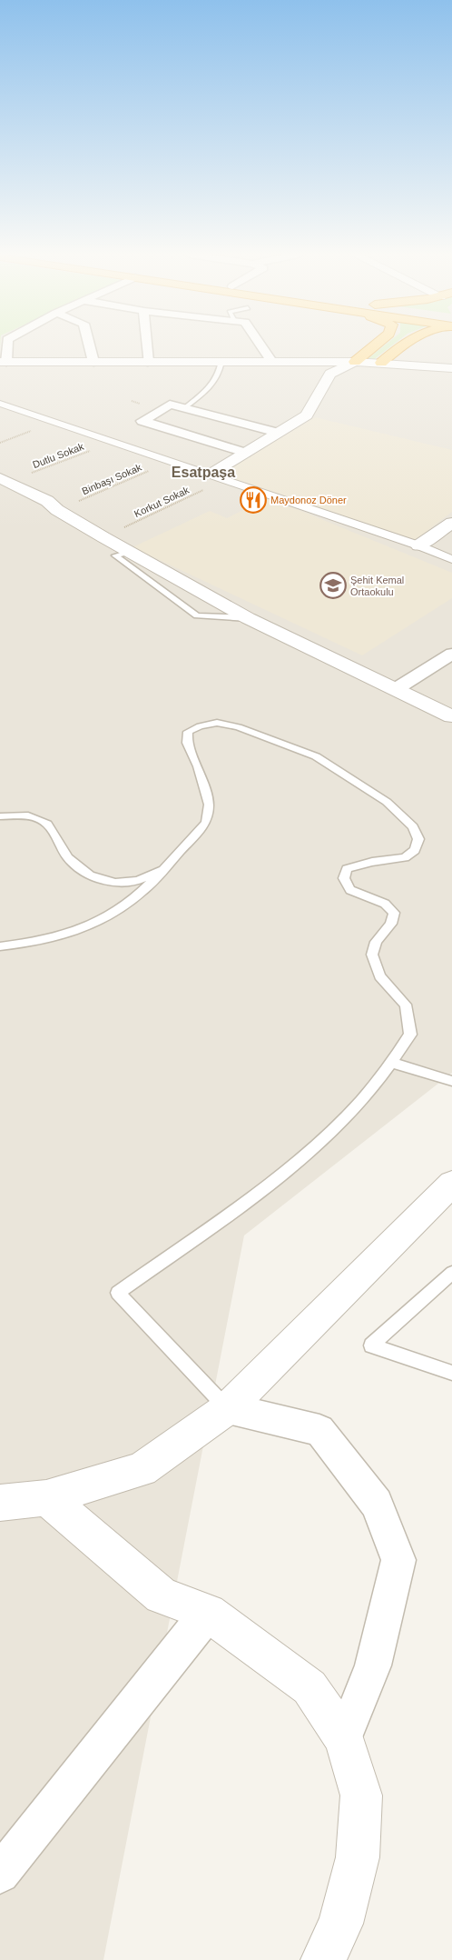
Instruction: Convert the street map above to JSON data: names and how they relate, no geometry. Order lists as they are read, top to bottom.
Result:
{
  "streets": {
    "path": ["Dutlu Sokak", "Binbaşı Sokak", "Korkut Sokak"]
  },
  "districts": ["Esatpaşa"],
  "places": {
    "restaurant": ["Maydonoz Döner"],
    "school or university": ["Şehit Kemal Ortaokulu"]
  }
}
